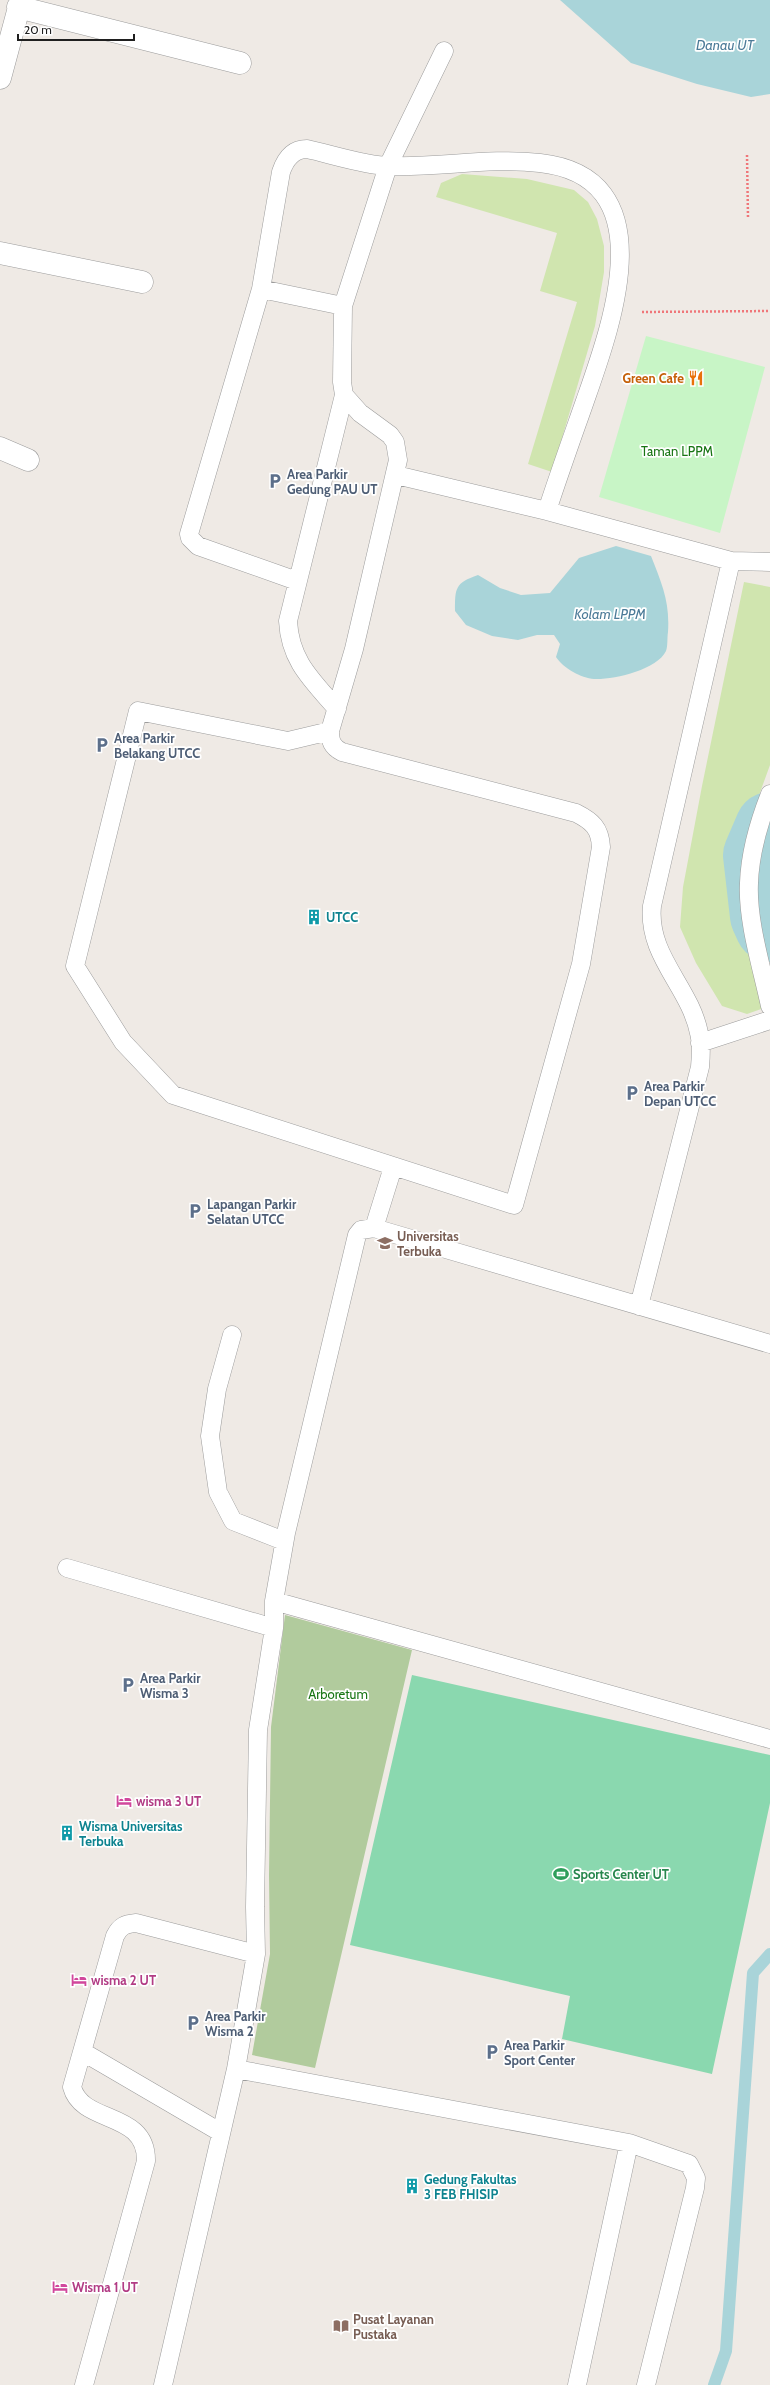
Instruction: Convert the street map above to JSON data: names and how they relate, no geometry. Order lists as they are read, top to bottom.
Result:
{
  "water": ["Danau UT", "Kolam LPPM"],
  "parks": ["Taman LPPM", "Arboretum"],
  "places": {
    "restaurant": ["Green Cafe"],
    "parking": [
      "Area Parkir Gedung PAU UT",
      "Area Parkir Belakang UTCC",
      "Area Parkir Depan UTCC",
      "Lapangan Parkir Selatan UTCC",
      "Area Parkir Wisma 3",
      "Area Parkir Wisma 2",
      "Area Parkir Sport Center"
    ],
    "building": ["UTCC", "Wisma Universitas Terbuka", "Gedung Fakultas 3 FEB FHISIP"],
    "school or university": ["Universitas Terbuka"],
    "hotel": ["wisma 3 UT", "wisma 2 UT", "Wisma 1 UT"],
    "sports": ["Sports Center UT"],
    "library": ["Pusat Layanan Pustaka"]
  },
  "scale_bar": "20 m"
}
